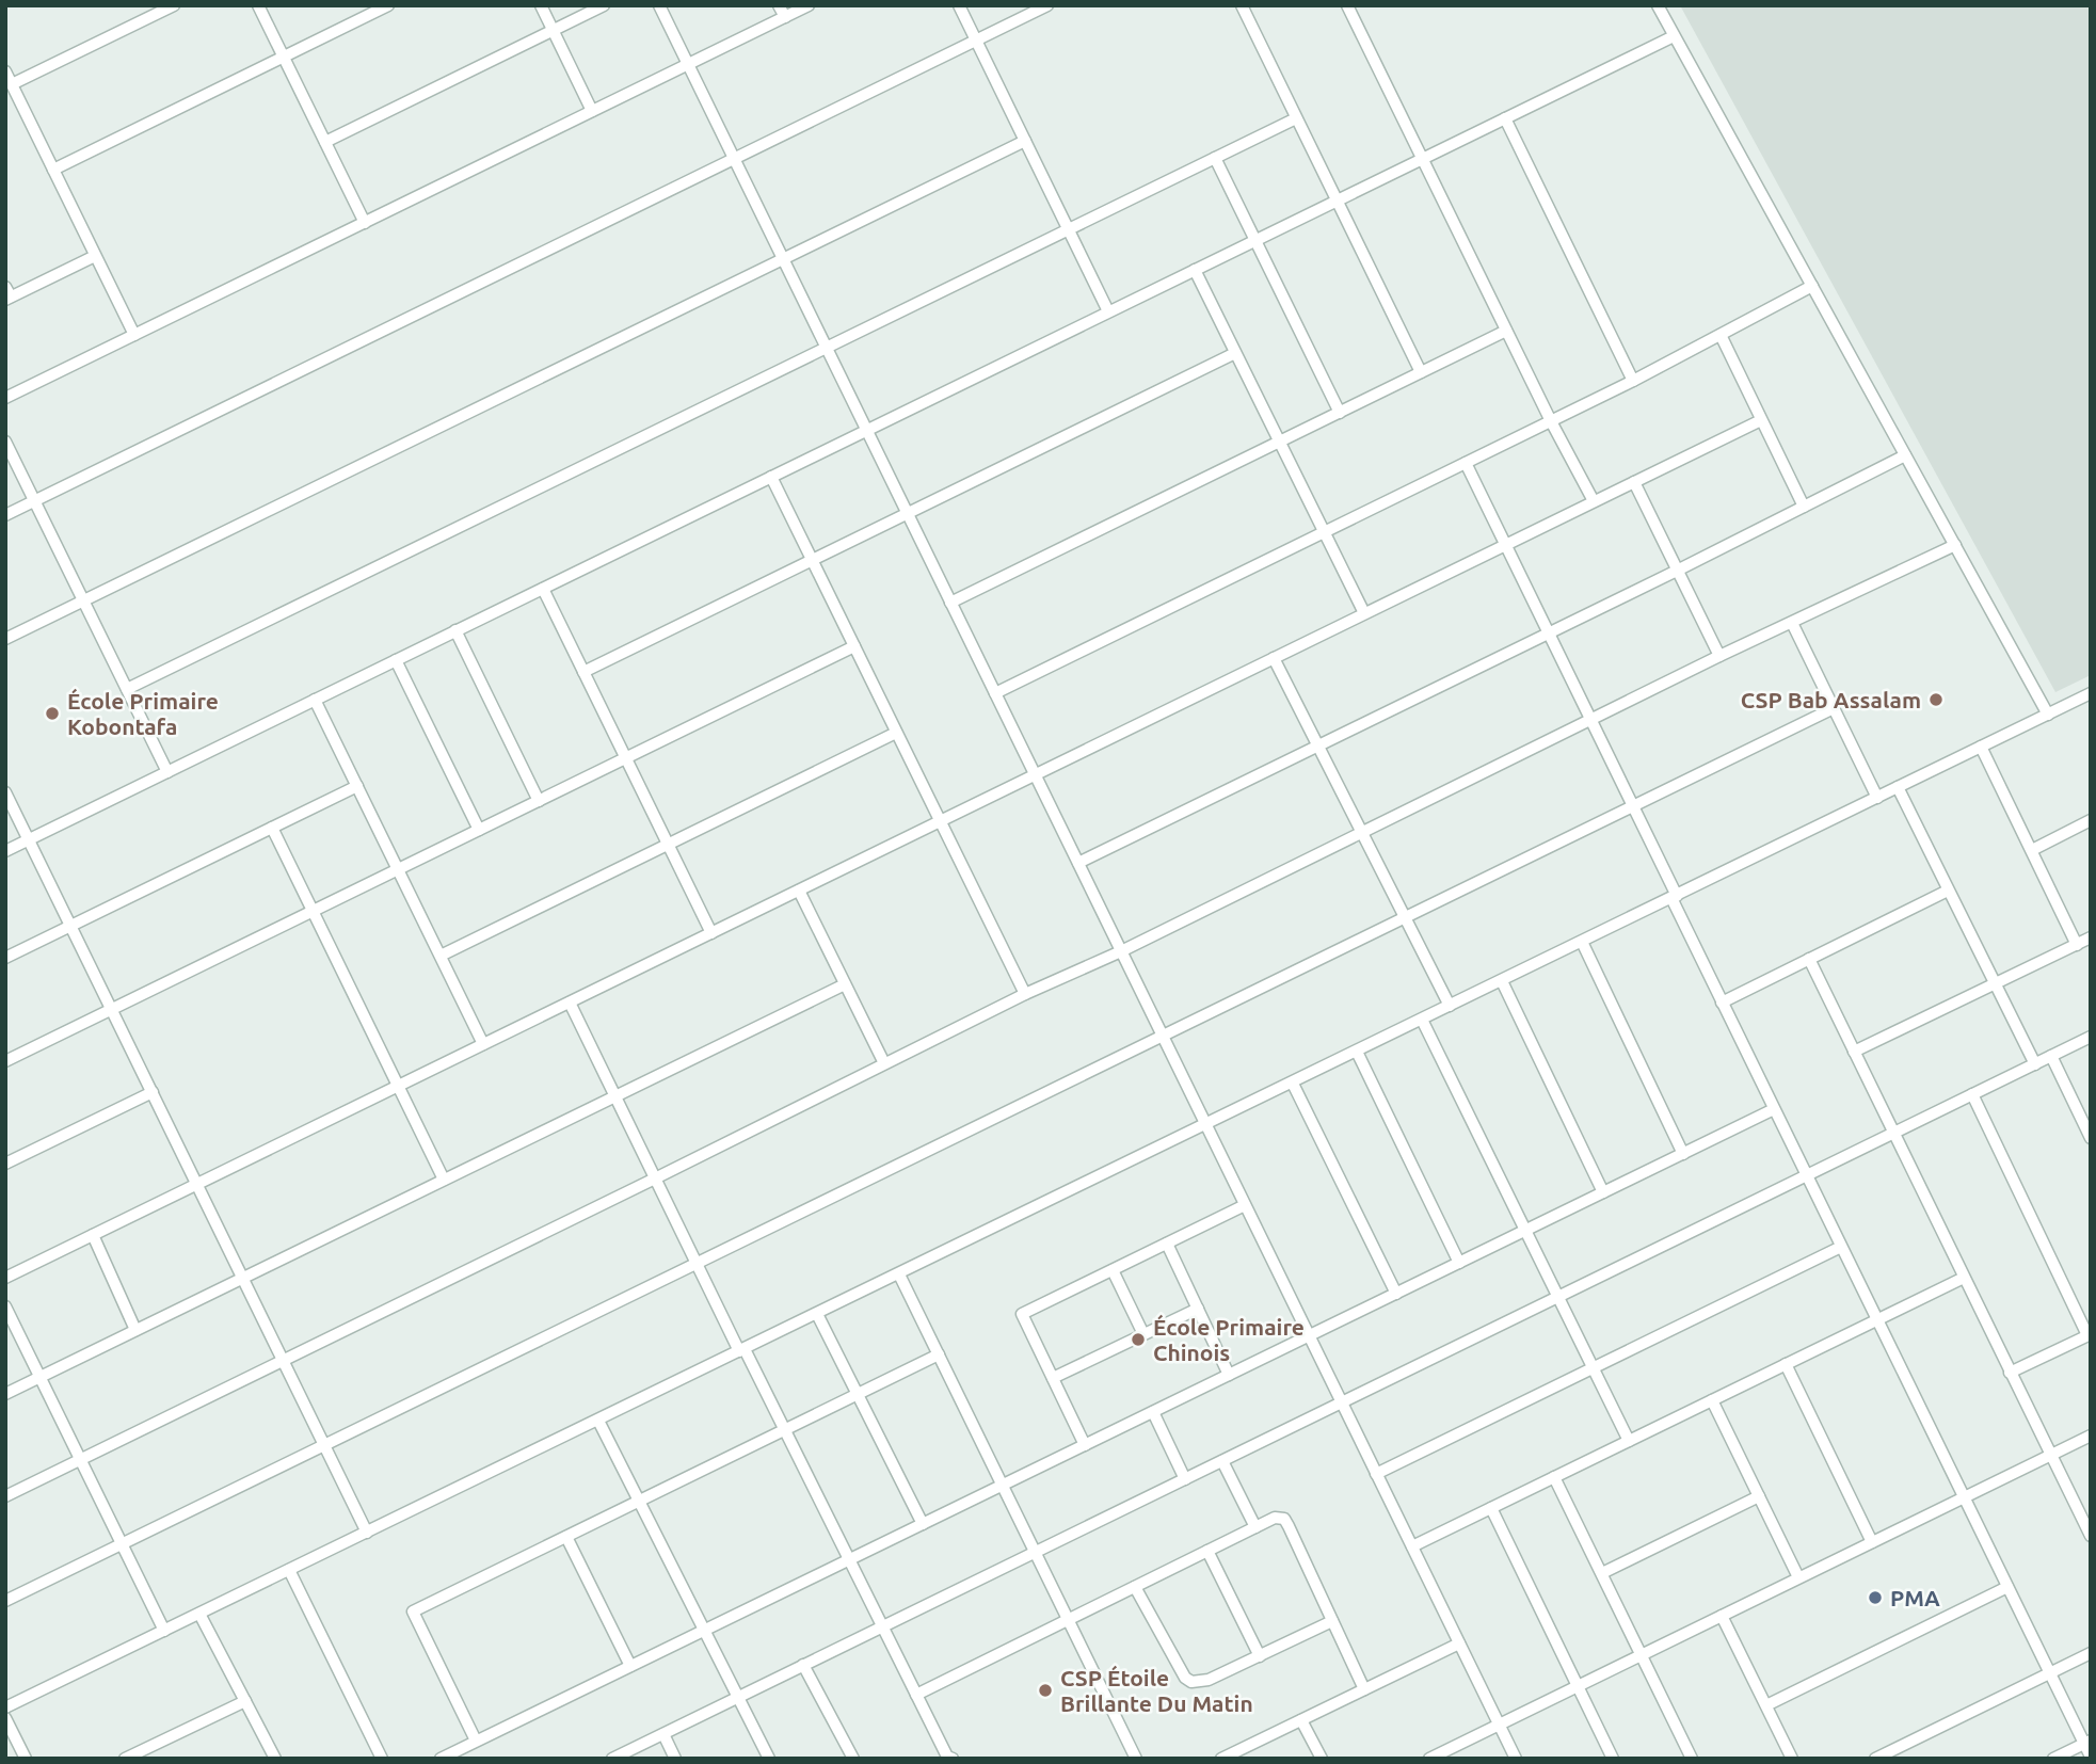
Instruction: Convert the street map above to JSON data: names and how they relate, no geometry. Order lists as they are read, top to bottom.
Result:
{
  "places": [
    "CSP Bab Assalam",
    "École Primaire Kobontafa",
    "École Primaire Chinois",
    "PMA",
    "CSP Étoile Brillante Du Matin"
  ]
}
